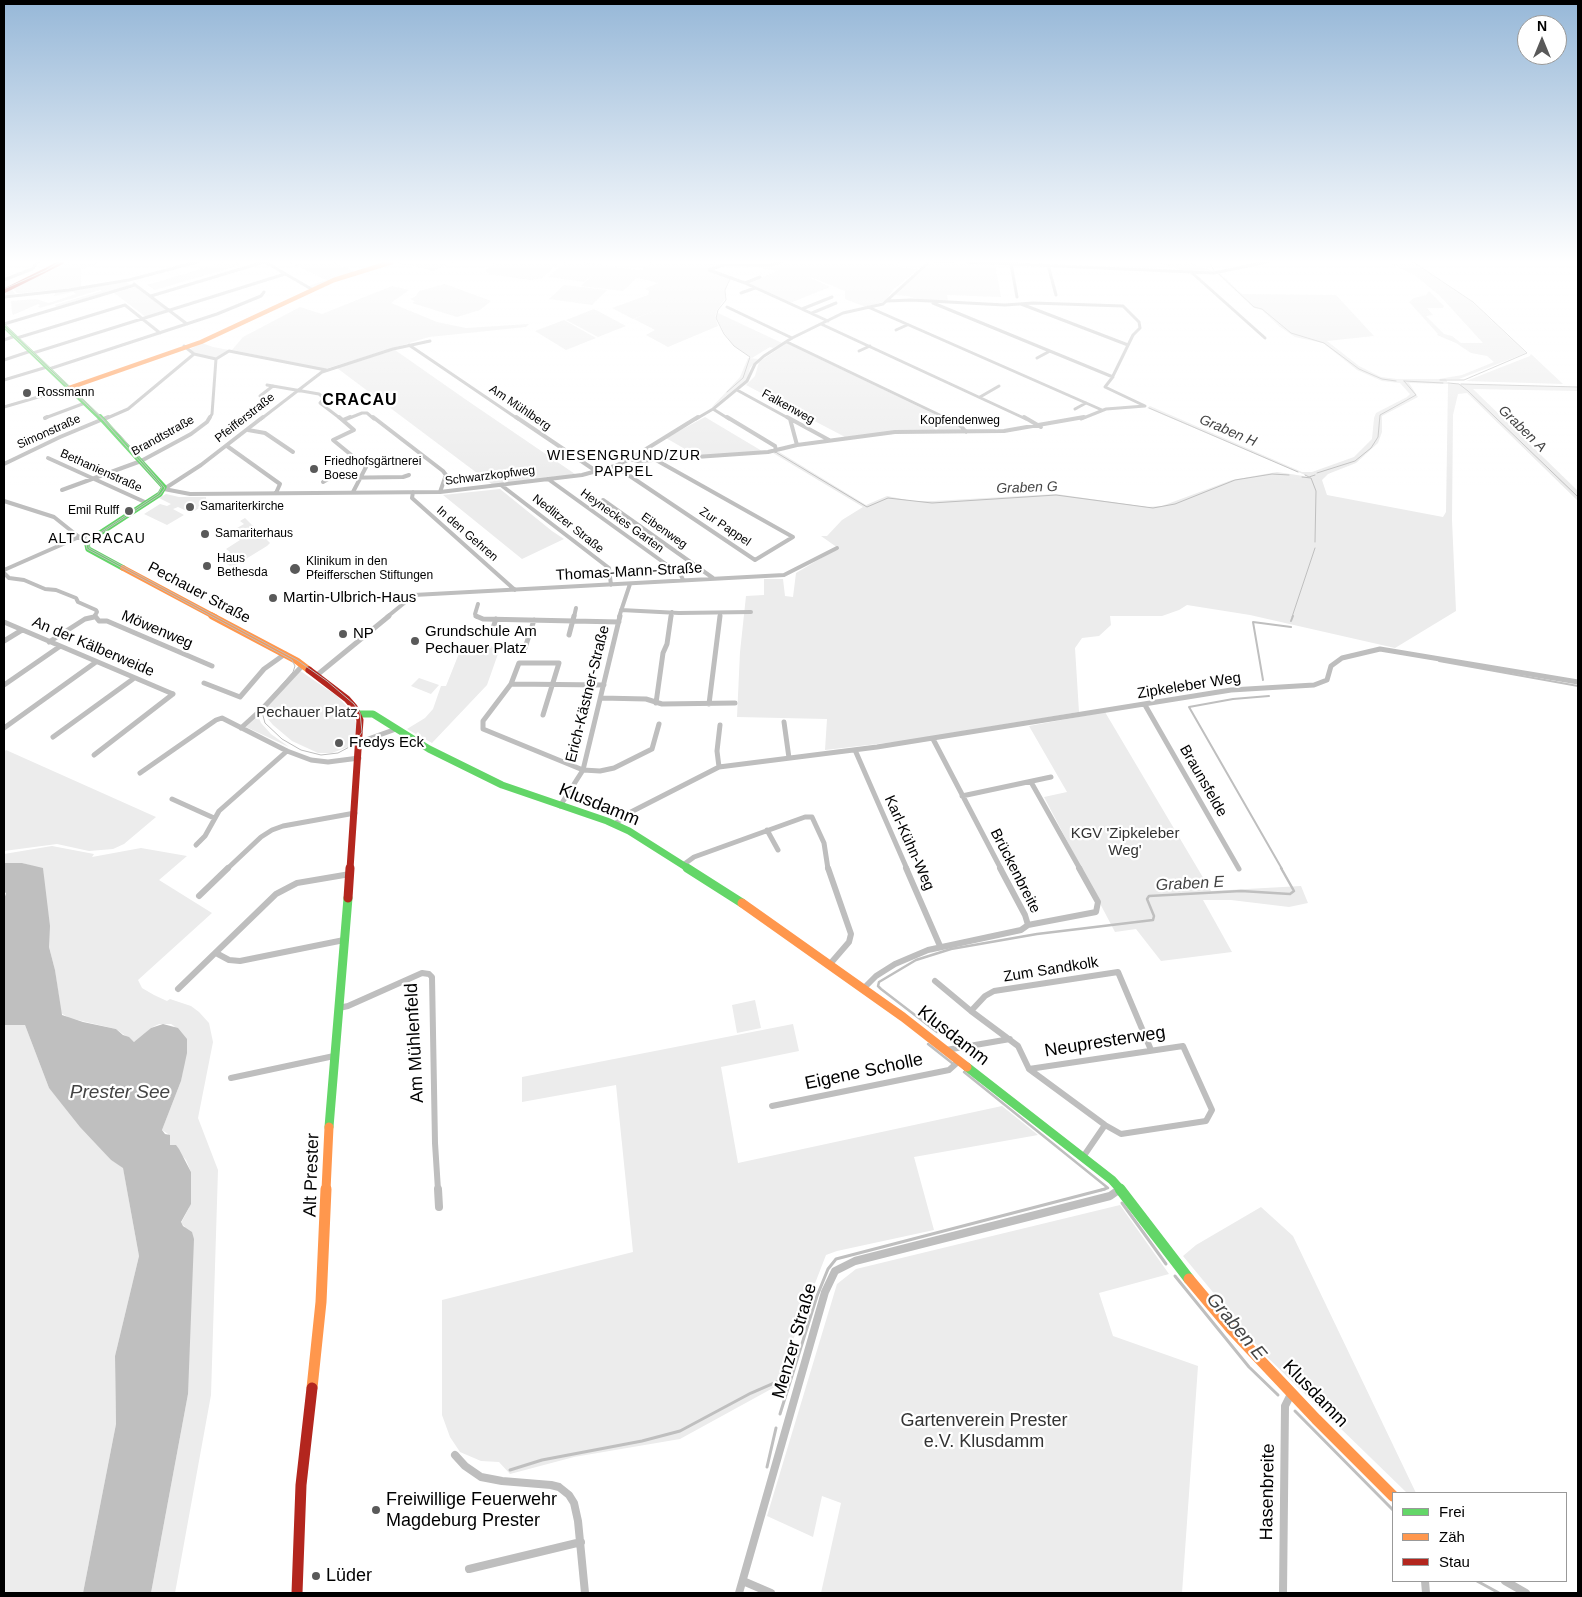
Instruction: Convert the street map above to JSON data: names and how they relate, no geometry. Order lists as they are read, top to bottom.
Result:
{
  "streets": {
    "main road": [
      "Pfeifferstraße",
      "Pechauer Straße",
      "Klusdamm",
      "Alt Prester"
    ],
    "street": [
      "Falkenweg",
      "Am Mühlberg",
      "Kopfendenweg",
      "Simonstraße",
      "Brandtstraße",
      "Bethanienstraße",
      "Schwarzkopfweg",
      "Heyneckes Garten",
      "Nedlitzer Straße",
      "Zur Pappel",
      "Eibenweg",
      "In den Gehren",
      "Thomas-Mann-Straße",
      "Möwenweg",
      "An der Kälberweide",
      "Zipkeleber Weg",
      "Erich-Kästner-Straße",
      "Braunsfelde",
      "Karl-Kühn-Weg",
      "Brückenbreite",
      "Zum Sandkolk",
      "Neupresterweg",
      "Am Mühlenfeld",
      "Eigene Scholle",
      "Menzer Straße",
      "Hasenbreite"
    ]
  },
  "crossings": [
    ["Falkenweg", "Kopfendenweg"],
    ["Falkenweg", "Schwarzkopfweg"],
    ["Am Mühlberg", "Pfeifferstraße"],
    ["Am Mühlberg", "Schwarzkopfweg"],
    ["Pfeifferstraße", "Bethanienstraße"],
    ["Pfeifferstraße", "Schwarzkopfweg"],
    ["Pfeifferstraße", "Pechauer Straße"],
    ["Kopfendenweg", "Schwarzkopfweg"],
    ["Kopfendenweg", "Zur Pappel"],
    ["Brandtstraße", "Bethanienstraße"],
    ["Schwarzkopfweg", "Heyneckes Garten"],
    ["Schwarzkopfweg", "Nedlitzer Straße"],
    ["Schwarzkopfweg", "Zur Pappel"],
    ["Schwarzkopfweg", "In den Gehren"],
    ["Heyneckes Garten", "Thomas-Mann-Straße"],
    ["Nedlitzer Straße", "Thomas-Mann-Straße"],
    ["Eibenweg", "Thomas-Mann-Straße"],
    ["In den Gehren", "Thomas-Mann-Straße"],
    ["Thomas-Mann-Straße", "Erich-Kästner-Straße"],
    ["Zipkeleber Weg", "Braunsfelde"],
    ["Zipkeleber Weg", "Klusdamm"],
    ["Zipkeleber Weg", "Karl-Kühn-Weg"],
    ["Zipkeleber Weg", "Brückenbreite"],
    ["Erich-Kästner-Straße", "Klusdamm"],
    ["Klusdamm", "Eigene Scholle"],
    ["Klusdamm", "Menzer Straße"],
    ["Klusdamm", "Hasenbreite"],
    ["Zum Sandkolk", "Neupresterweg"],
    ["Am Mühlenfeld", "Alt Prester"]
  ],
  "districts": ["CRACAU", "WIESENGRUND/ZUR PAPPEL", "ALT CRACAU"],
  "water": [
    "Graben A",
    "Graben H",
    "Graben G",
    "Graben E",
    "Prester See"
  ],
  "parks": ["Pechauer Platz", "KGV 'Zipkeleber Weg'", "Gartenverein Prester e.V. Klusdamm"],
  "places": [
    "Rossmann",
    "Friedhofsgärtnerei Boese",
    "Samariterkirche",
    "Emil Rulff",
    "Samariterhaus",
    "Haus Bethesda",
    "Klinikum in den Pfeifferschen Stiftungen",
    "Martin-Ulbrich-Haus",
    "NP",
    "Grundschule Am Pechauer Platz",
    "Fredys Eck",
    "Freiwillige Feuerwehr Magdeburg Prester",
    "Lüder"
  ],
  "legend": ["Frei", "Zäh", "Stau"],
  "north": "top"
}
